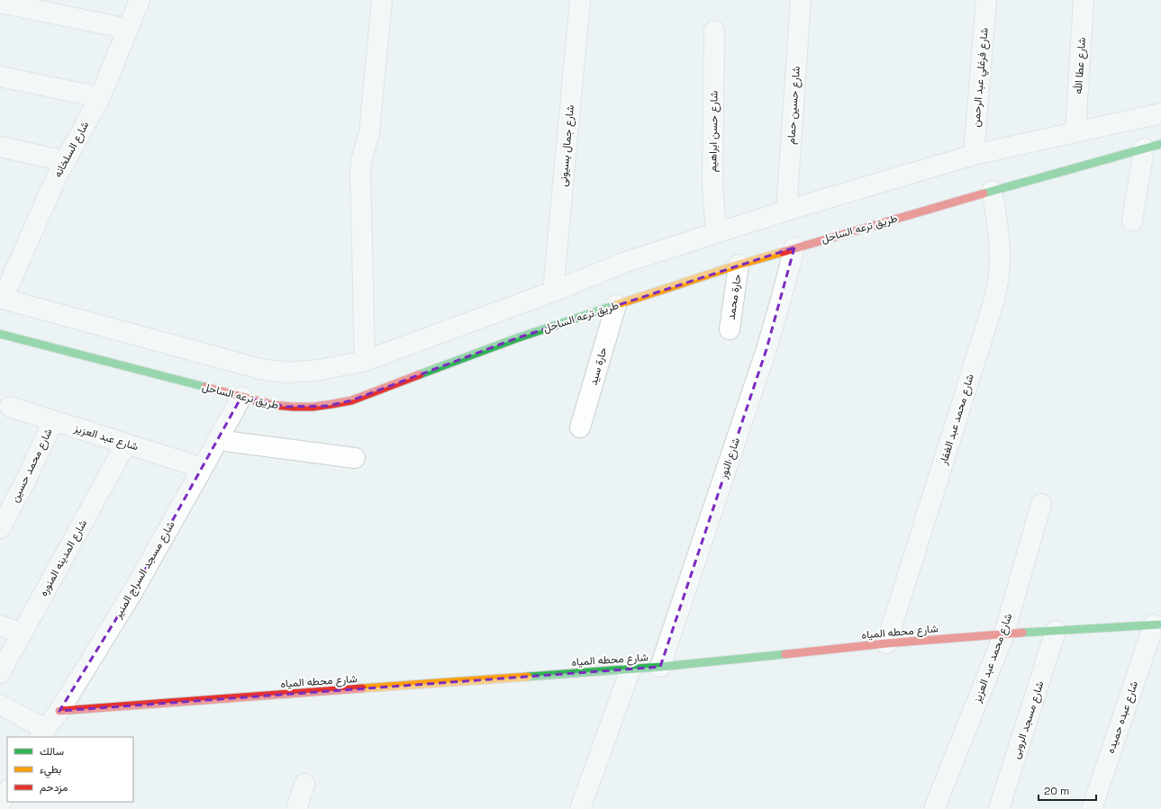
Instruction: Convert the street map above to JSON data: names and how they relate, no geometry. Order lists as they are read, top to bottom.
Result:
{
  "streets": {
    "street": [
      "شارع عطا الله",
      "شارع فرغلي عبد الرحمن",
      "شارع حسين حمام",
      "شارع حسن ابراهيم",
      "شارع جمال بسيونى",
      "شارع السلخانه",
      "طريق ترعه الساحل",
      "حارة محمد",
      "حارة سيد",
      "شارع محمد عبد الغفار",
      "شارع عبد العزيز",
      "شارع النور",
      "شارع محمد حسين",
      "شارع المدينه المنوره",
      "شارع مسجد السراج المنير",
      "شارع محطه المياه",
      "شارع محمد عبد العزيز",
      "شارع عبده حميده",
      "شارع مسجد الروبى"
    ]
  },
  "crossings": [
    ["طريق ترعه الساحل", "حارة محمد"],
    ["طريق ترعه الساحل", "حارة سيد"],
    ["طريق ترعه الساحل", "شارع محمد عبد الغفار"],
    ["طريق ترعه الساحل", "شارع النور"],
    ["طريق ترعه الساحل", "شارع مسجد السراج المنير"],
    ["شارع محمد عبد الغفار", "شارع محطه المياه"],
    ["شارع عبد العزيز", "شارع محمد حسين"],
    ["شارع عبد العزيز", "شارع المدينه المنوره"],
    ["شارع عبد العزيز", "شارع مسجد السراج المنير"],
    ["شارع النور", "شارع محطه المياه"],
    ["شارع مسجد السراج المنير", "شارع محطه المياه"],
    ["شارع محطه المياه", "شارع محمد عبد العزيز"],
    ["شارع محطه المياه", "شارع عبده حميده"],
    ["شارع محطه المياه", "شارع مسجد الروبى"]
  ],
  "legend": ["سالك", "بطيء", "مزدحم"],
  "scale_bar": "20 m"
}
